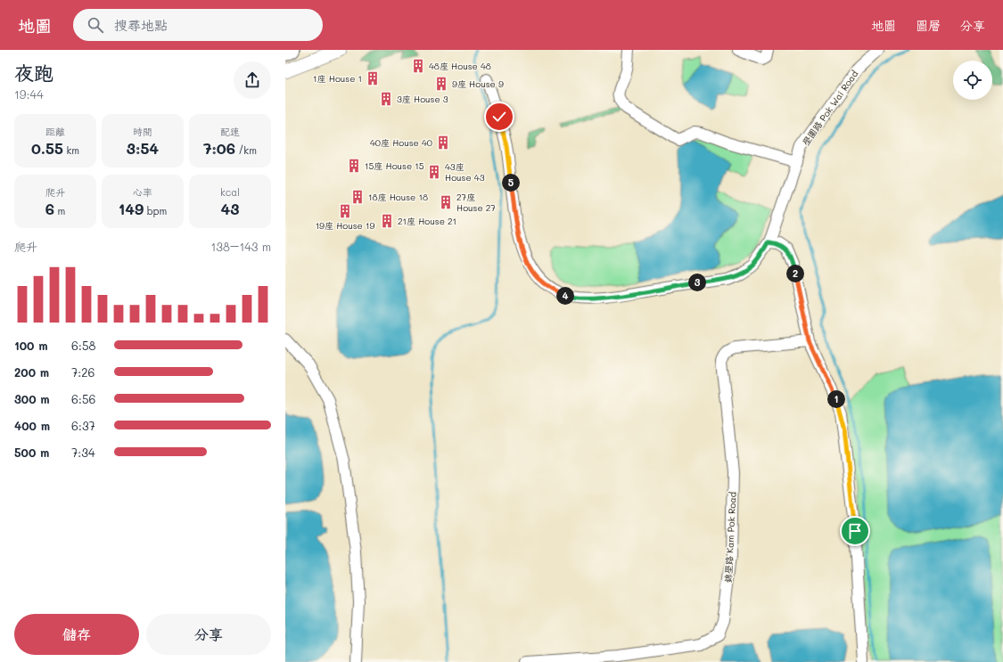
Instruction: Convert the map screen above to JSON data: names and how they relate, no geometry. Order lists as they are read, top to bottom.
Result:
{
  "streets": {
    "street": ["壆圍路 Pok Wai Road", "錦壆路 Kam Pok Road"]
  },
  "places": {
    "building": [
      "48座 House 48",
      "1座 House 1",
      "9座 House 9",
      "3座 House 3",
      "40座 House 40",
      "15座 House 15",
      "43座 House 43",
      "18座 House 18",
      "27座 House 27",
      "19座 House 19",
      "21座 House 21"
    ]
  },
  "page": {
    "header": "地圖",
    "search": "搜尋地點",
    "nav": ["地圖", "圖層", "分享"],
    "heading": ["夜跑", "19:44"],
    "stats": [
      ["距離", "0.55 km"],
      ["時間", "3:54"],
      ["配速", "7:06 /km"],
      ["爬升", "6 m"],
      ["心率", "149 bpm"],
      ["kcal", "43"]
    ],
    "pins": [
      "5",
      "2",
      "3",
      "4",
      "1"
    ],
    "chart": ["爬升", "138–143 m"],
    "list": [
      {
        "name": "100 m",
        "note": "6:58"
      },
      {
        "name": "200 m",
        "note": "7:26"
      },
      {
        "name": "300 m",
        "note": "6:56"
      },
      {
        "name": "400 m",
        "note": "6:37"
      },
      {
        "name": "500 m",
        "note": "7:34"
      }
    ],
    "buttons": ["儲存", "分享"]
  }
}
